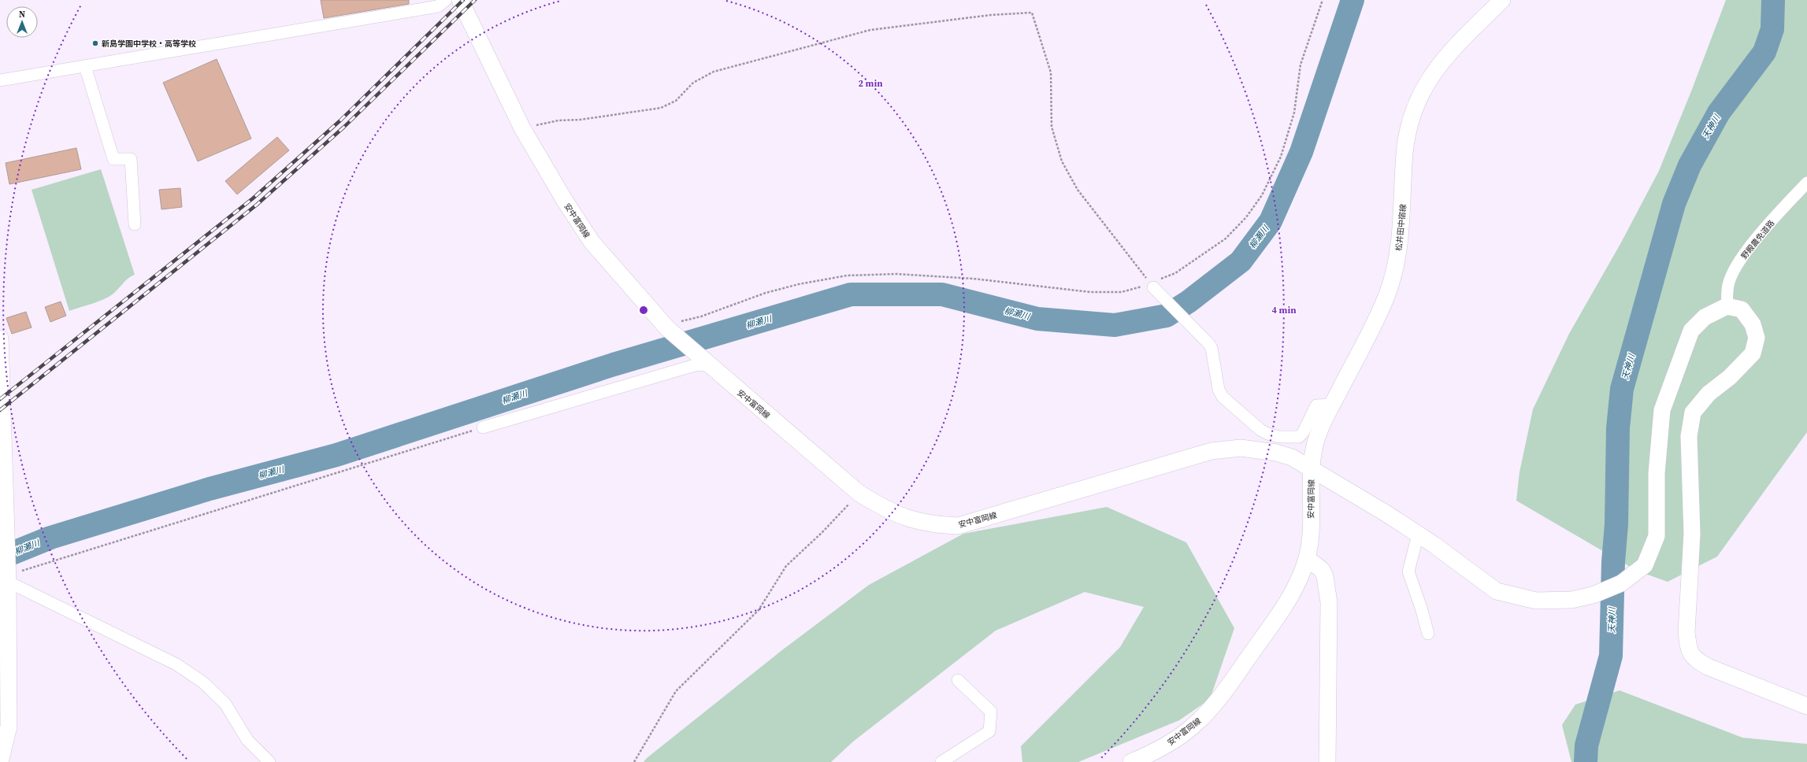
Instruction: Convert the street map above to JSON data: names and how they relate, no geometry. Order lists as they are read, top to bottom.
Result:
{
  "streets": {
    "main road": ["安中富岡線", "松井田中宿線"],
    "street": ["野殿農免道路"]
  },
  "crossings": [
    ["安中富岡線", "松井田中宿線"]
  ],
  "water": ["天神川", "柳瀬川"],
  "places": ["新島学園中学校・高等学校"],
  "north": "top",
  "rings": ["2 min", "4 min"]
}
